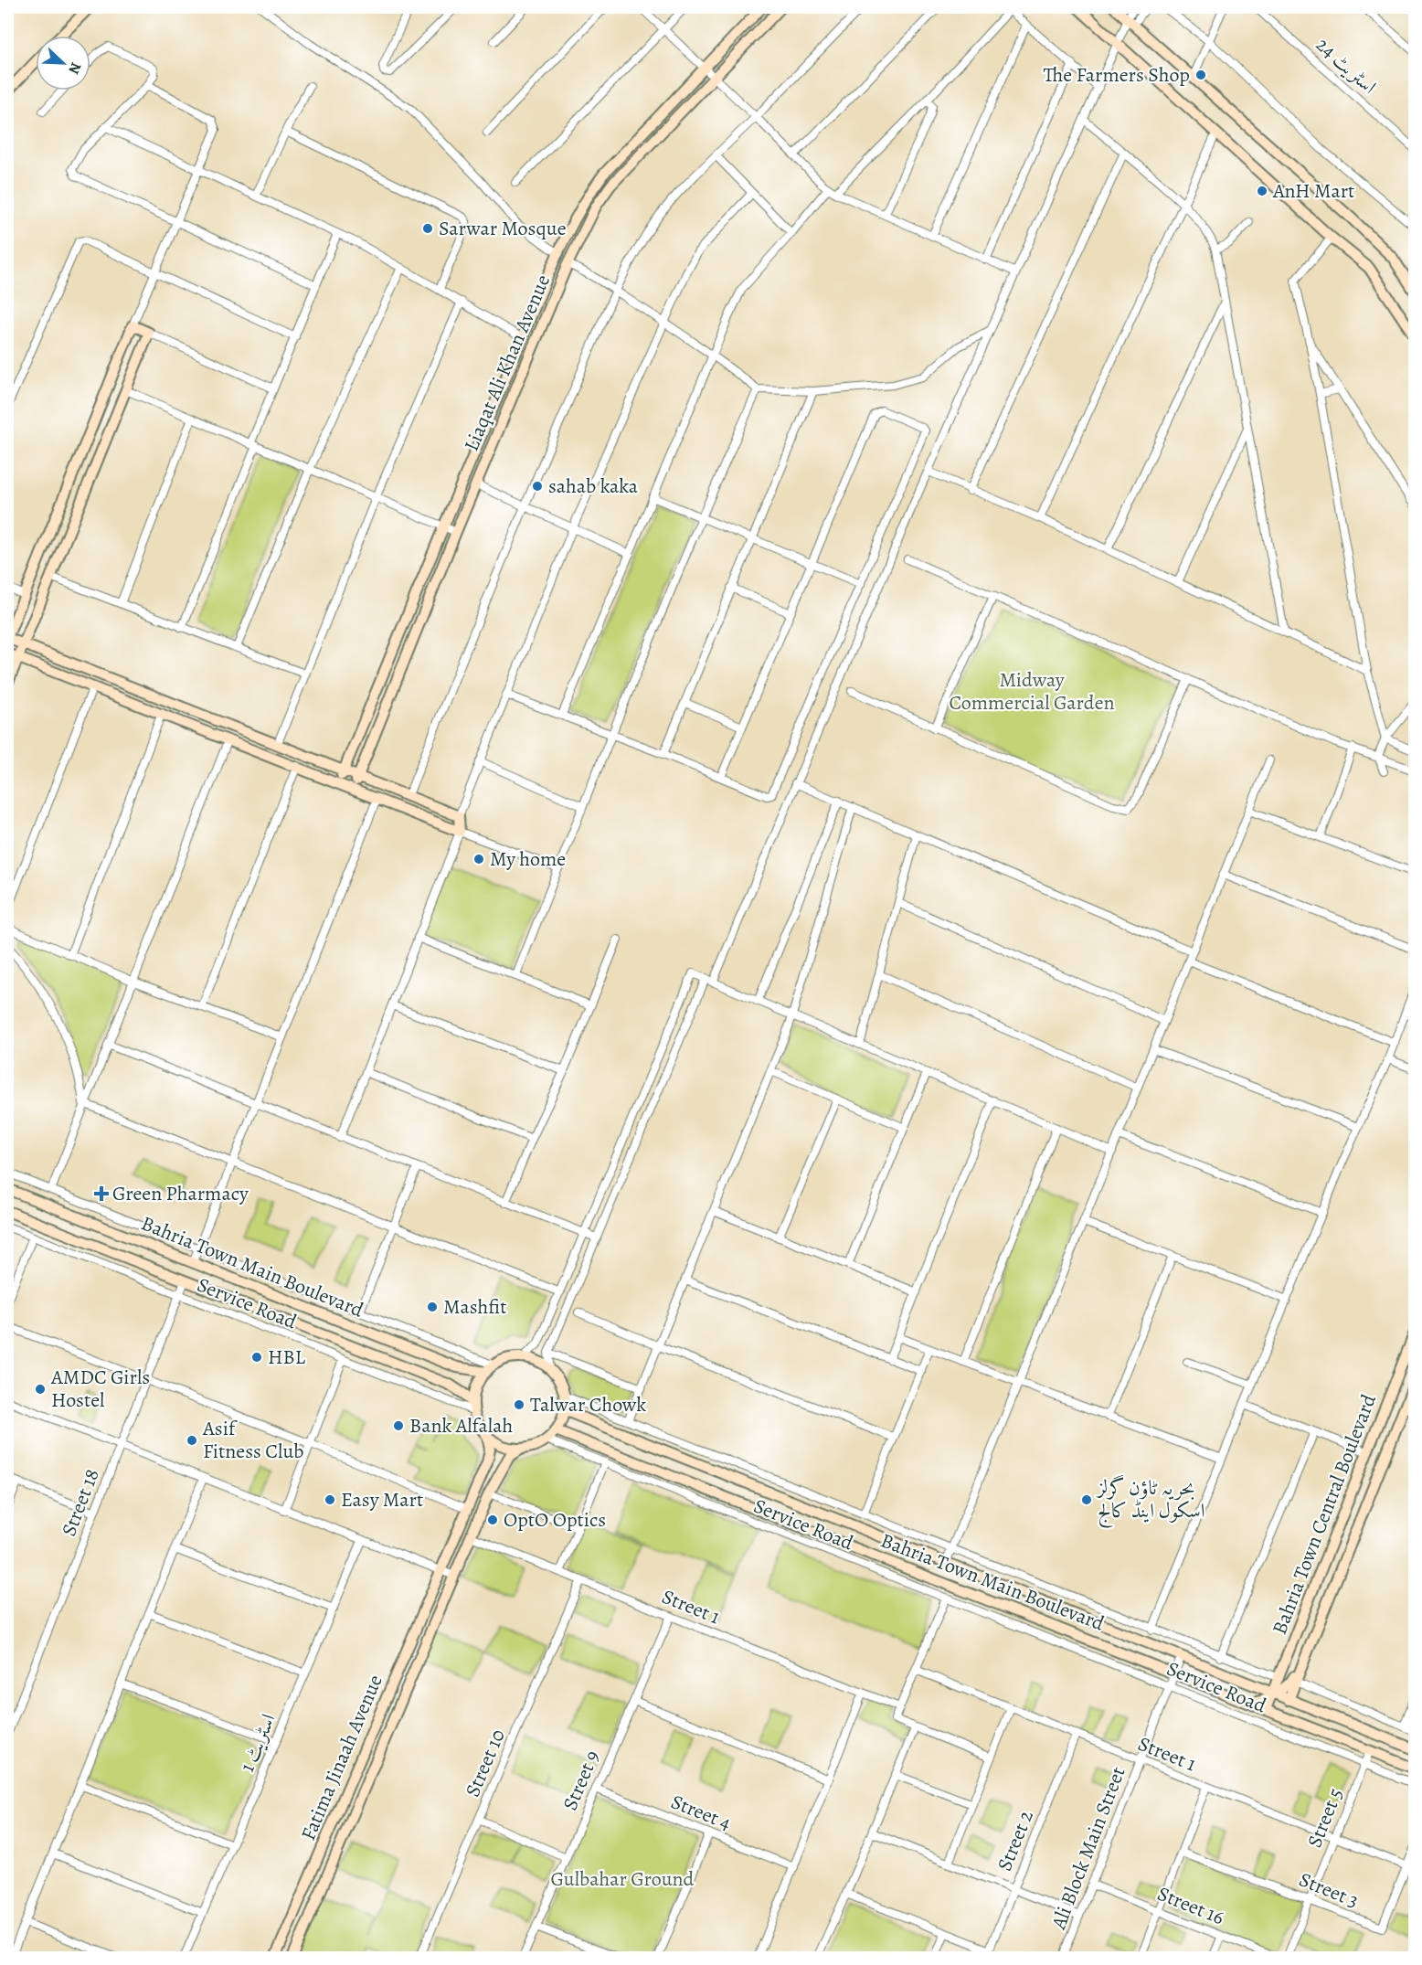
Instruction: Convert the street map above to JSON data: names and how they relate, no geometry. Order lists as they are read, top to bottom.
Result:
{
  "streets": {
    "street": [
      "اسٹریٹ 24",
      "Liaqat Ali Khan Avenue",
      "Bahria Town Main Boulevard",
      "Service Road",
      "Street 18",
      "Bahria Town Central Boulevard",
      "Street 1",
      "اسٹریٹ 1",
      "Fatima Jinaah Avenue",
      "Street 10",
      "Street 9",
      "Street 4",
      "Street 5",
      "Street 2",
      "Ali Block Main Street",
      "Street 3",
      "Street 16"
    ]
  },
  "crossings": [
    ["Bahria Town Main Boulevard", "Service Road"],
    ["Bahria Town Main Boulevard", "Street 18"],
    ["Bahria Town Main Boulevard", "Bahria Town Central Boulevard"],
    ["Bahria Town Main Boulevard", "Fatima Jinaah Avenue"],
    ["Bahria Town Main Boulevard", "Street 5"],
    ["Bahria Town Main Boulevard", "Ali Block Main Street"],
    ["Service Road", "Street 18"],
    ["Service Road", "Bahria Town Central Boulevard"],
    ["Service Road", "Fatima Jinaah Avenue"],
    ["Service Road", "Street 5"],
    ["Service Road", "Ali Block Main Street"],
    ["Street 1", "Fatima Jinaah Avenue"],
    ["Street 1", "Street 10"],
    ["Street 1", "Street 9"],
    ["Street 1", "Street 5"],
    ["Street 1", "Street 2"],
    ["Street 1", "Ali Block Main Street"],
    ["Street 1", "Street 3"],
    ["Street 9", "Street 4"],
    ["Street 5", "Street 3"],
    ["Ali Block Main Street", "Street 16"]
  ],
  "parks": ["Midway Commercial Garden", "Gulbahar Ground"],
  "places": {
    "other": [
      "The Farmers Shop",
      "AnH Mart",
      "Sarwar Mosque",
      "sahab kaka",
      "My home",
      "Mashfit",
      "HBL",
      "AMDC Girls Hostel",
      "Talwar Chowk",
      "Bank Alfalah",
      "Asif Fitness Club",
      "Easy Mart",
      "بحریہ ٹاؤن گرلز اسکول اینڈ کالج",
      "OptO Optics"
    ],
    "health": ["Green Pharmacy"]
  },
  "north": "bottom right"
}
